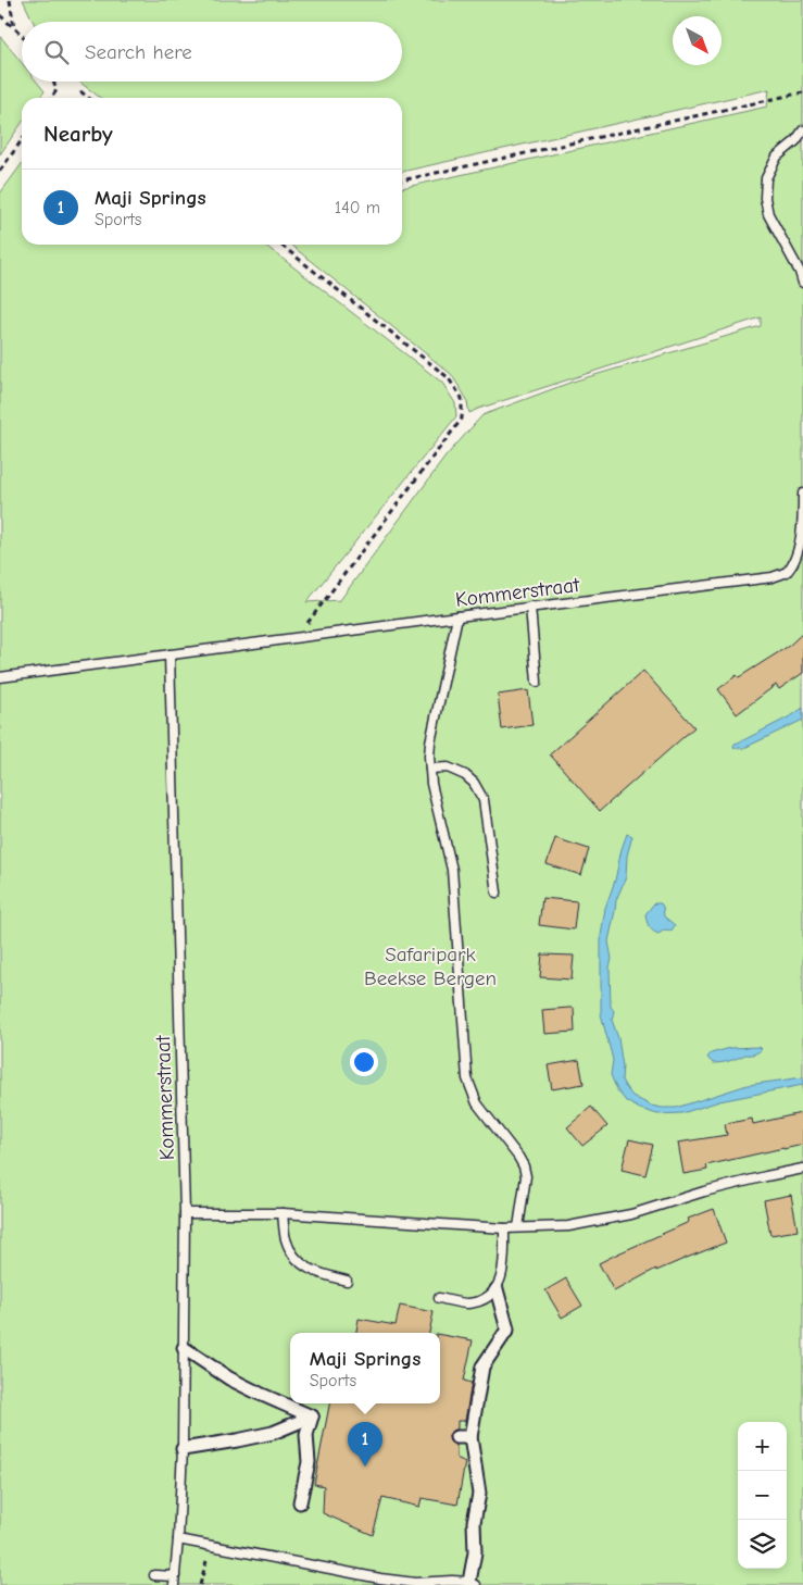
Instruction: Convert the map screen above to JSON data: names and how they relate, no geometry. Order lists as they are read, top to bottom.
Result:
{
  "streets": {
    "lane": ["Kommerstraat"]
  },
  "parks": ["Safaripark Beekse Bergen"],
  "north": "bottom right",
  "page": {
    "search": "Search here",
    "heading": "Nearby",
    "list": [
      {
        "mark": "1",
        "name": "Maji Springs",
        "note": "Sports",
        "value": "140 m"
      }
    ],
    "popup": ["Maji Springs", "Sports"],
    "map_buttons": ["+", "−"],
    "pins": "1"
  }
}
